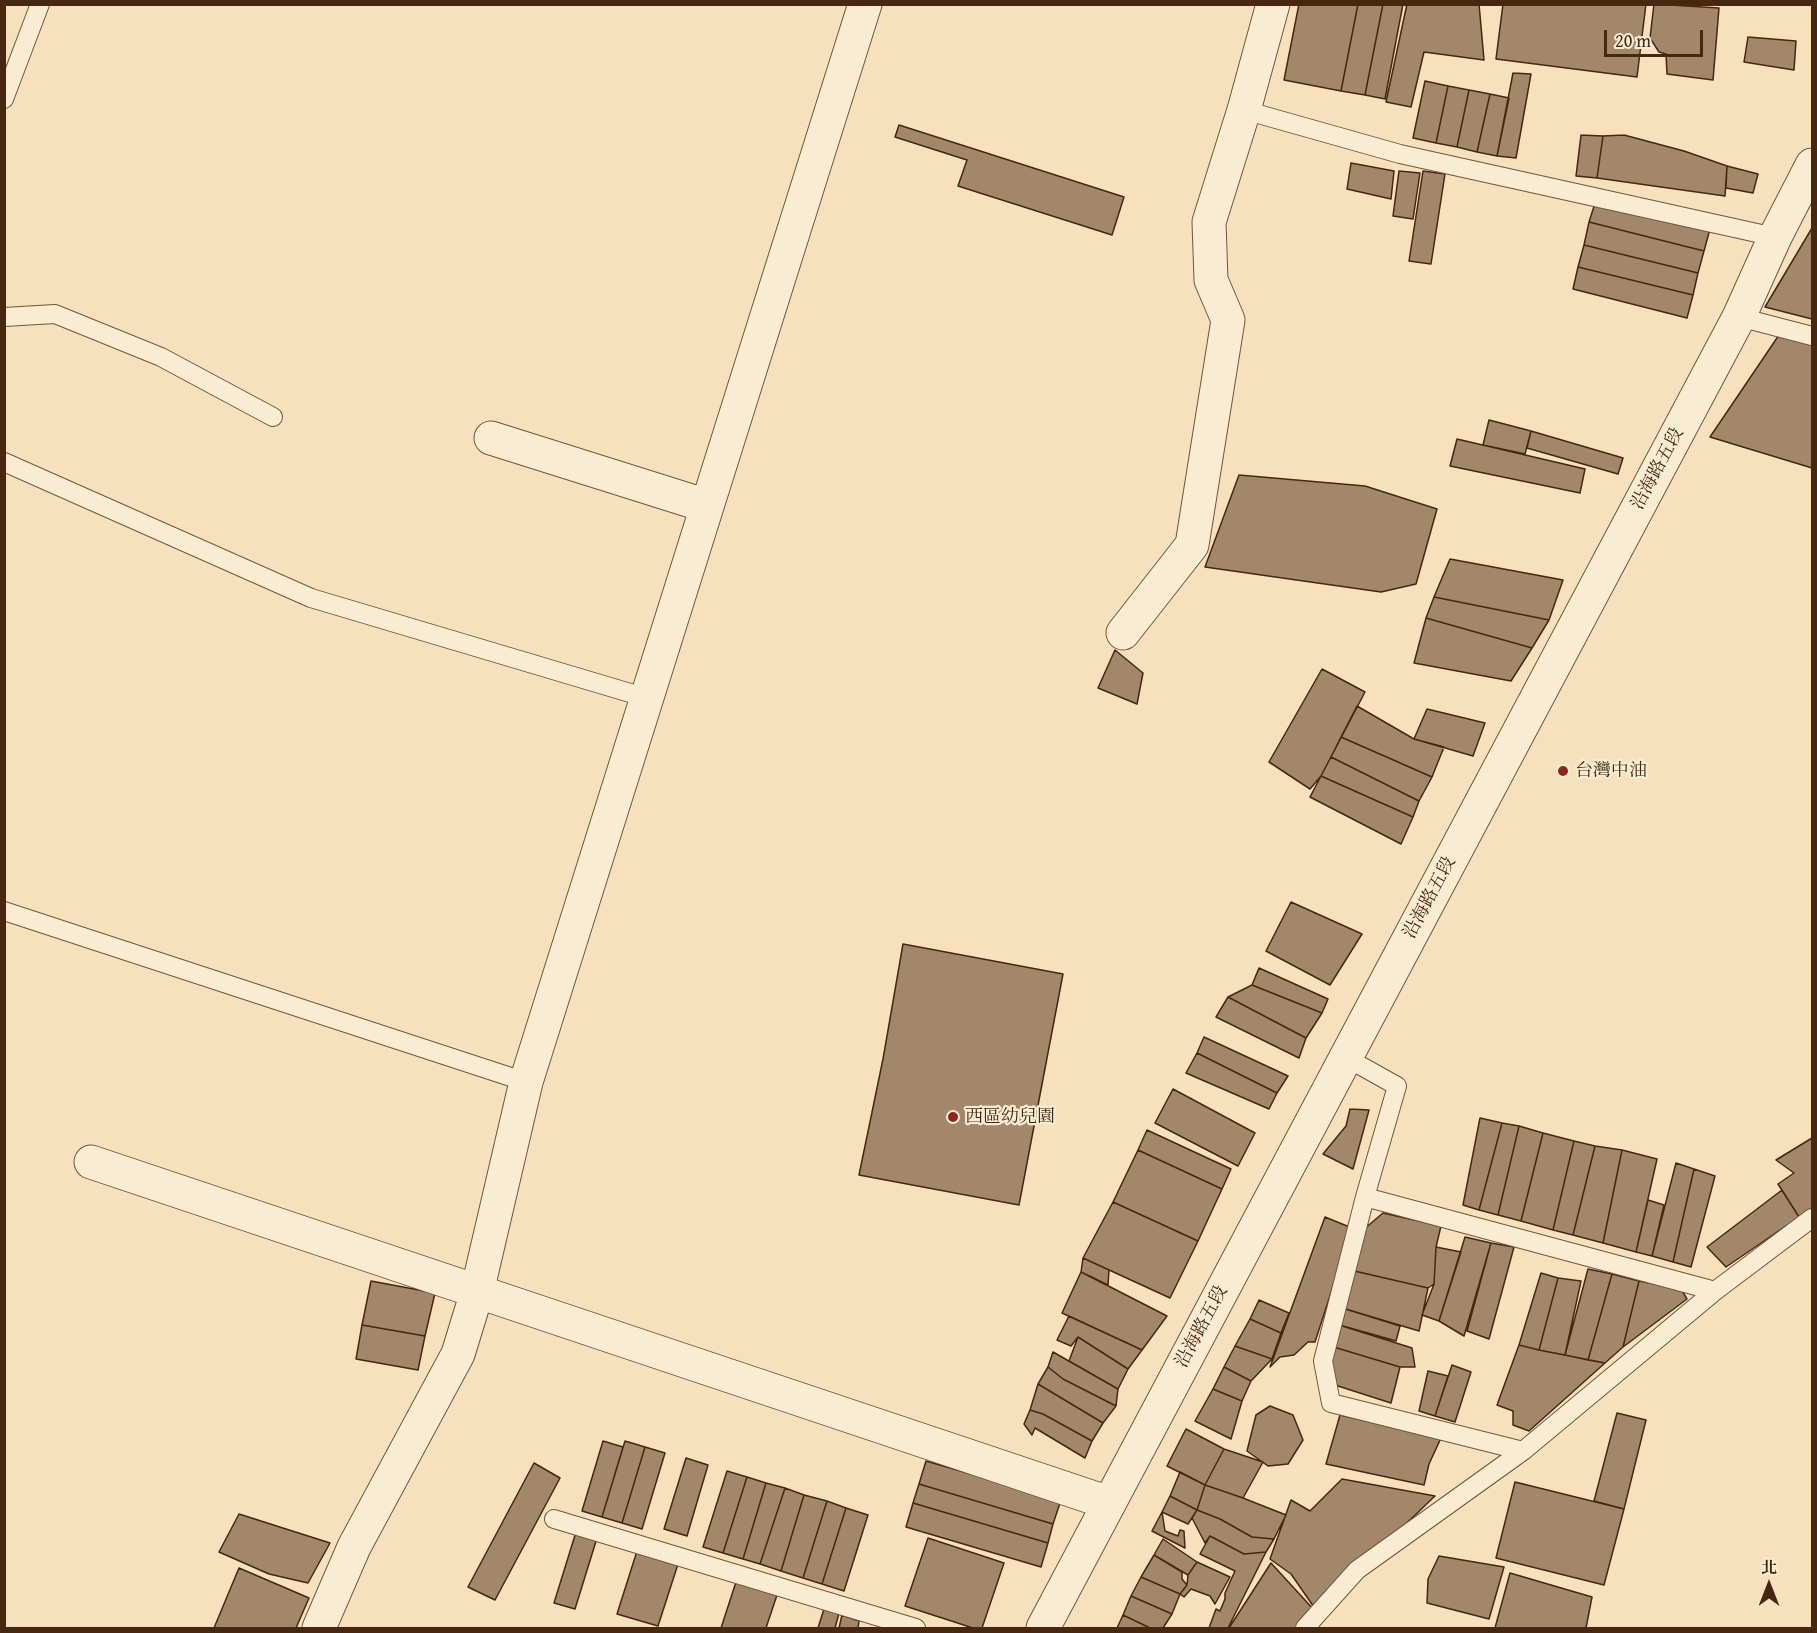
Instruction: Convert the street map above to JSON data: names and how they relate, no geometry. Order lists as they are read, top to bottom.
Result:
{
  "streets": {
    "street": ["沿海路五段"]
  },
  "places": ["台灣中油", "西區幼兒園"],
  "scale_bar": "20 m",
  "north": "top"
}
